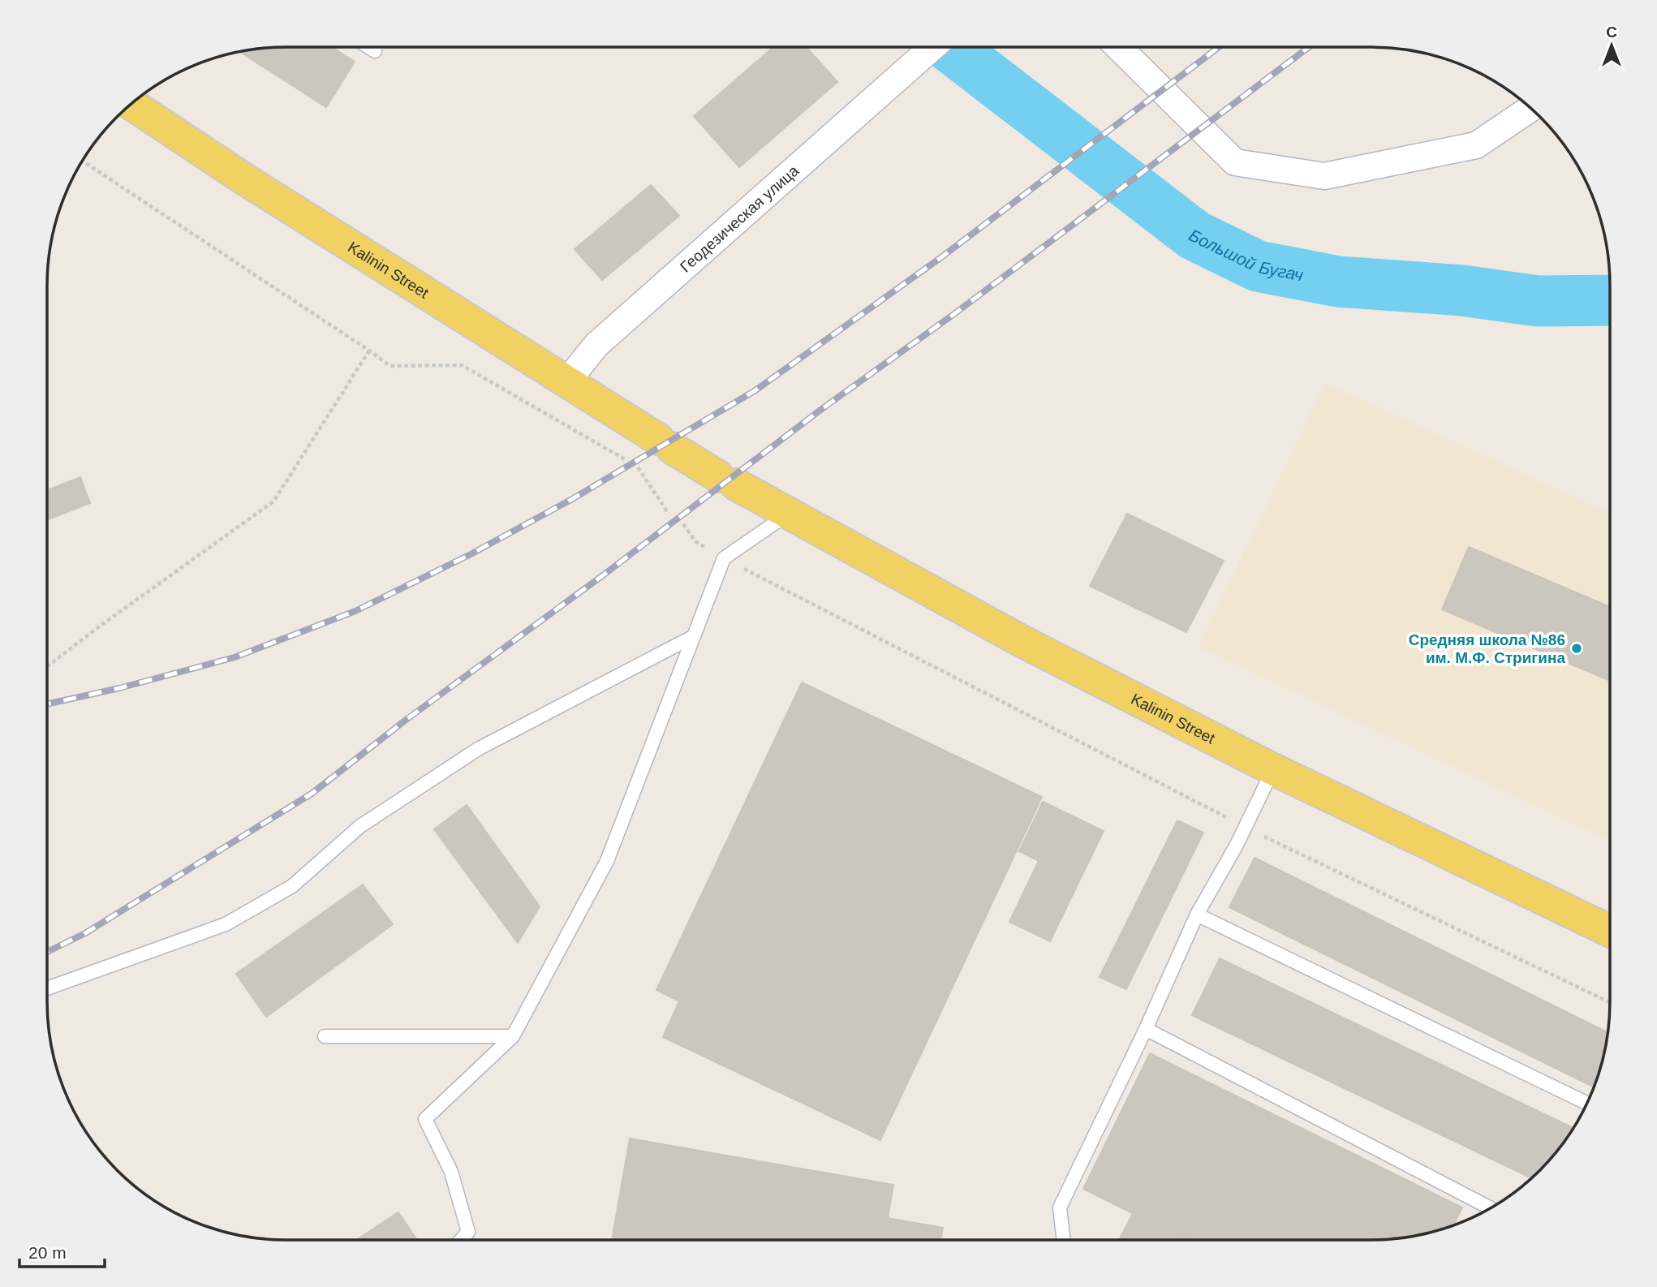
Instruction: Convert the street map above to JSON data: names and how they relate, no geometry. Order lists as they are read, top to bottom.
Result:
{
  "streets": {
    "main road": ["Kalinin Street"],
    "street": ["Геодезическая улица"]
  },
  "crossings": [
    ["Геодезическая улица", "Kalinin Street"]
  ],
  "water": ["Большой Бугач"],
  "places": ["Средняя школа №86 им. М.Ф. Стригина"],
  "scale_bar": "20 m",
  "north": "top"
}
